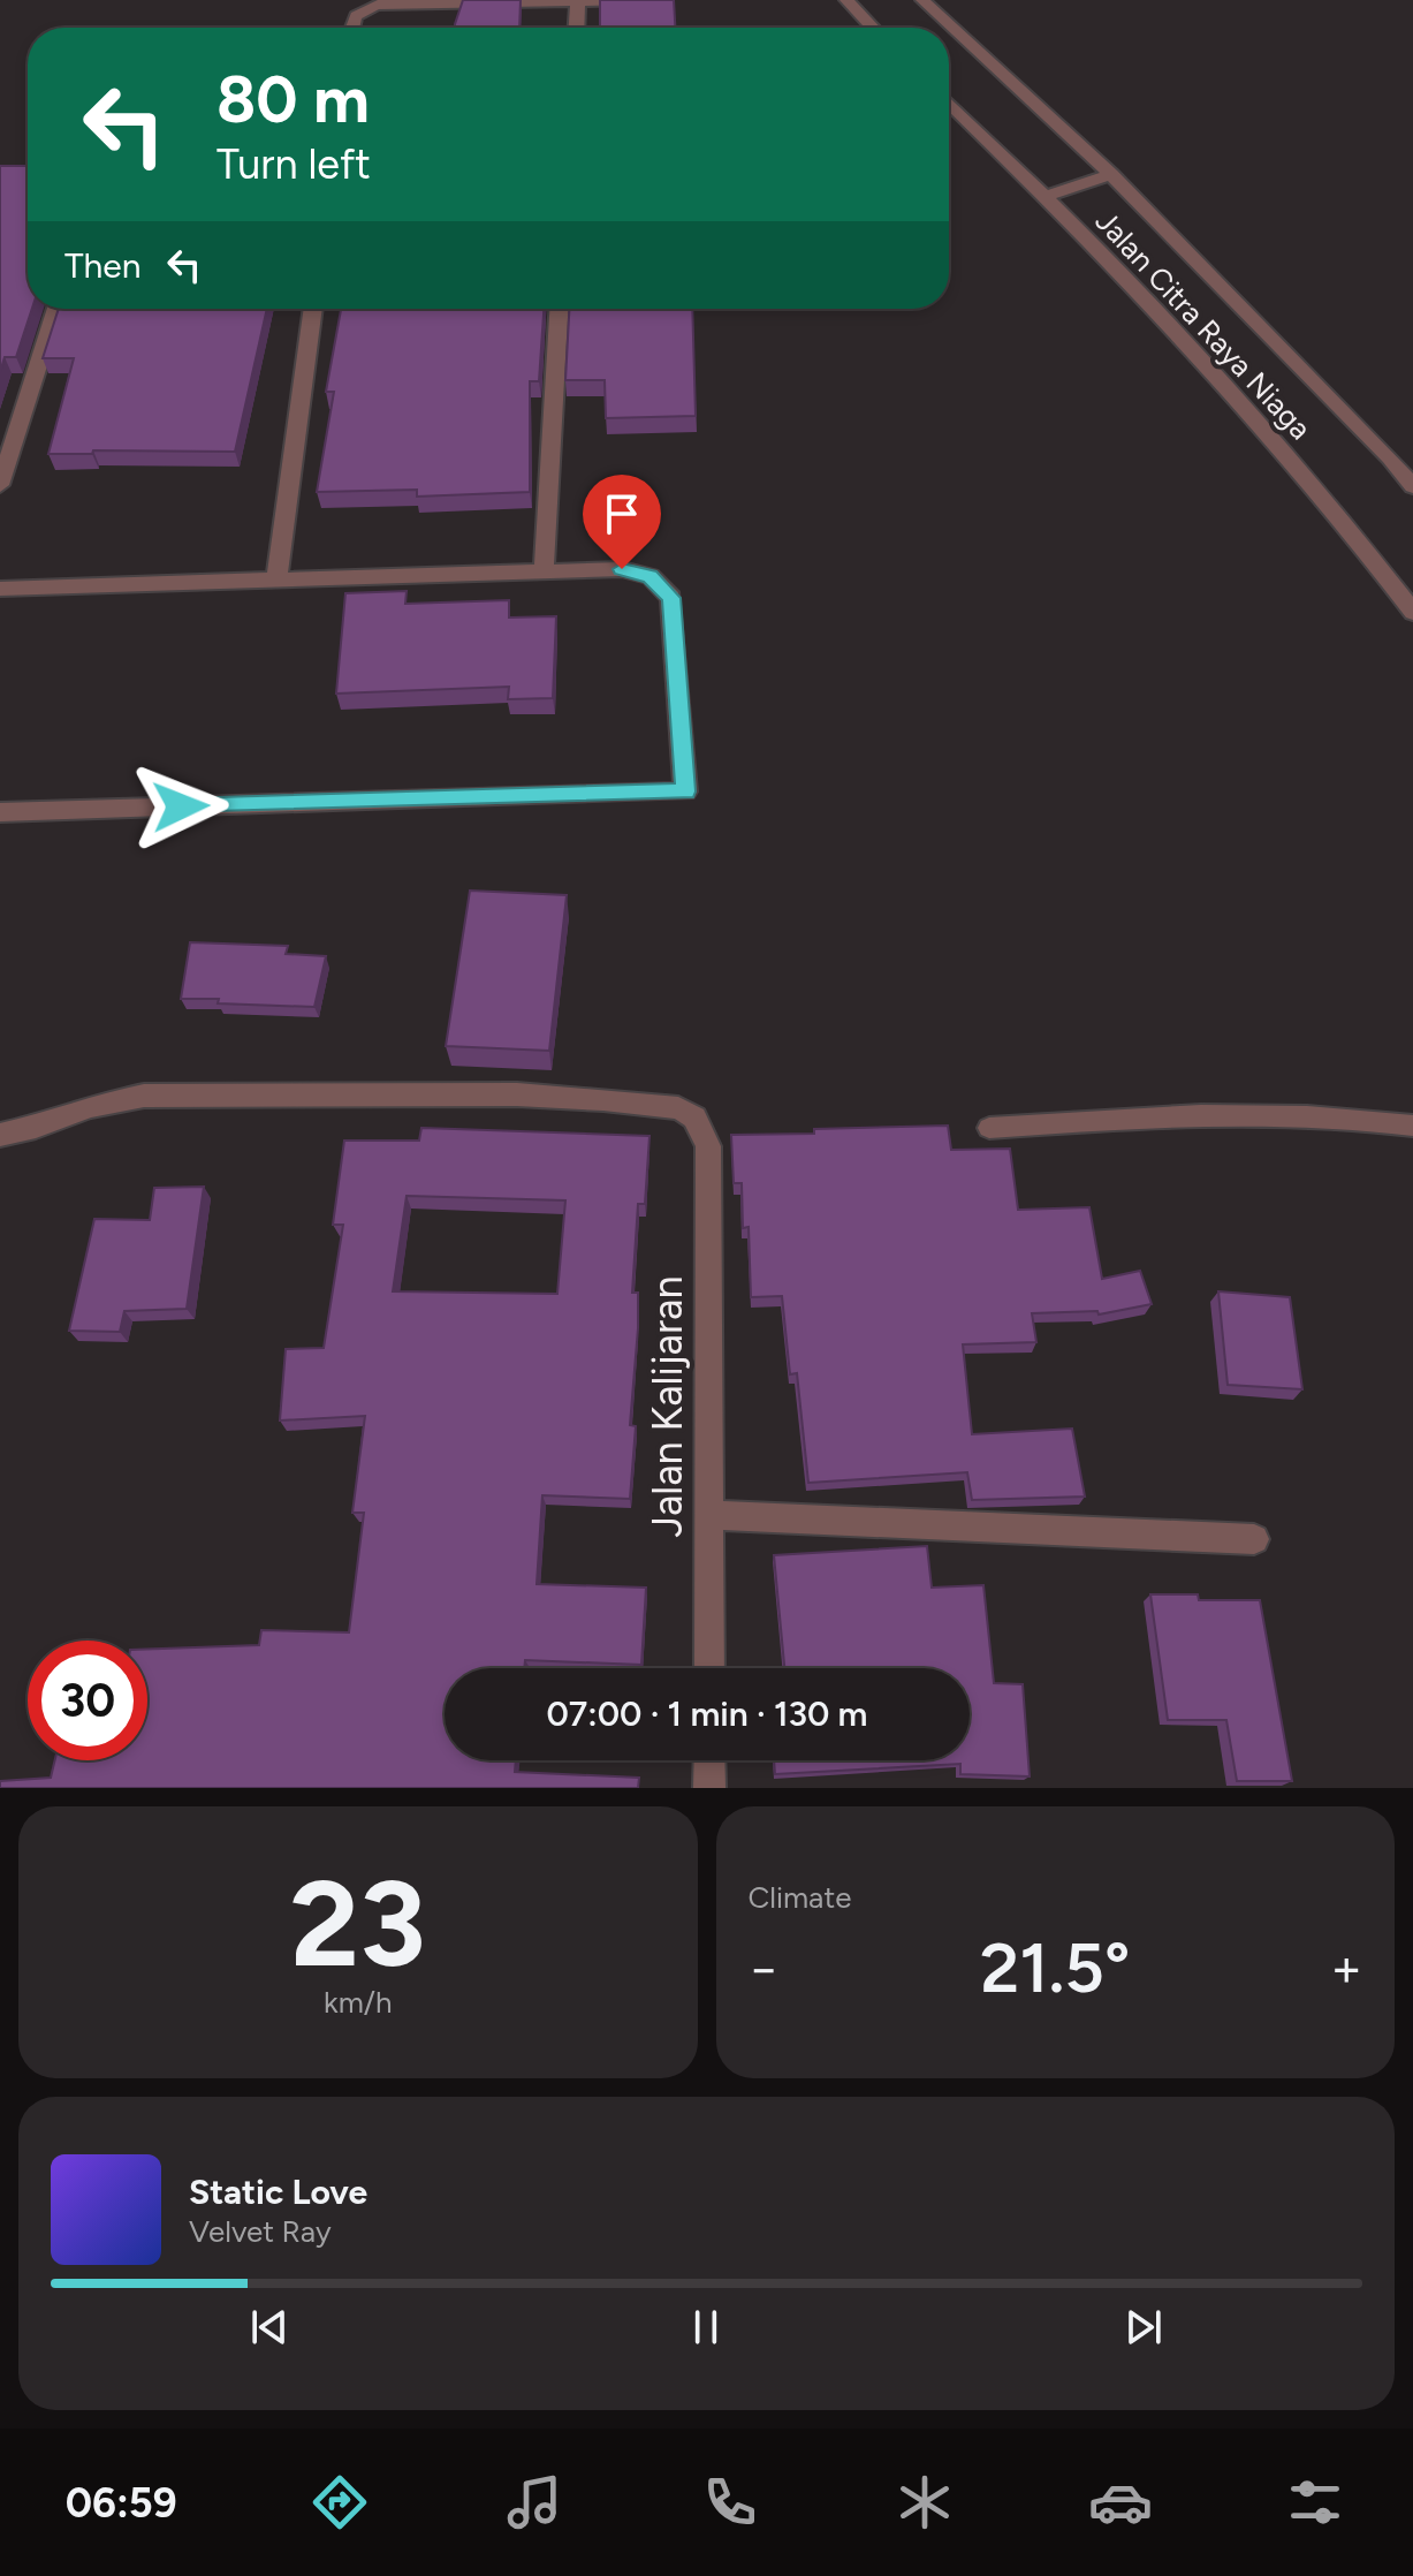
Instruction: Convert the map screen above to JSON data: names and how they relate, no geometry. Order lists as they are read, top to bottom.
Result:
{
  "streets": {
    "street": ["Jalan Citra Raya Niaga", "Jalan Kalijaran"]
  },
  "page": {
    "turn": ["80 m", "Turn left"],
    "then": "Then",
    "limit": "30",
    "trip": "07:00 · 1 min · 130 m",
    "tile": [
      ["23", "km/h"],
      "Climate"
    ],
    "heat": ["−", "21.5°", "+"],
    "song": ["Static Love", "Velvet Ray"],
    "tabs": "06:59"
  }
}
